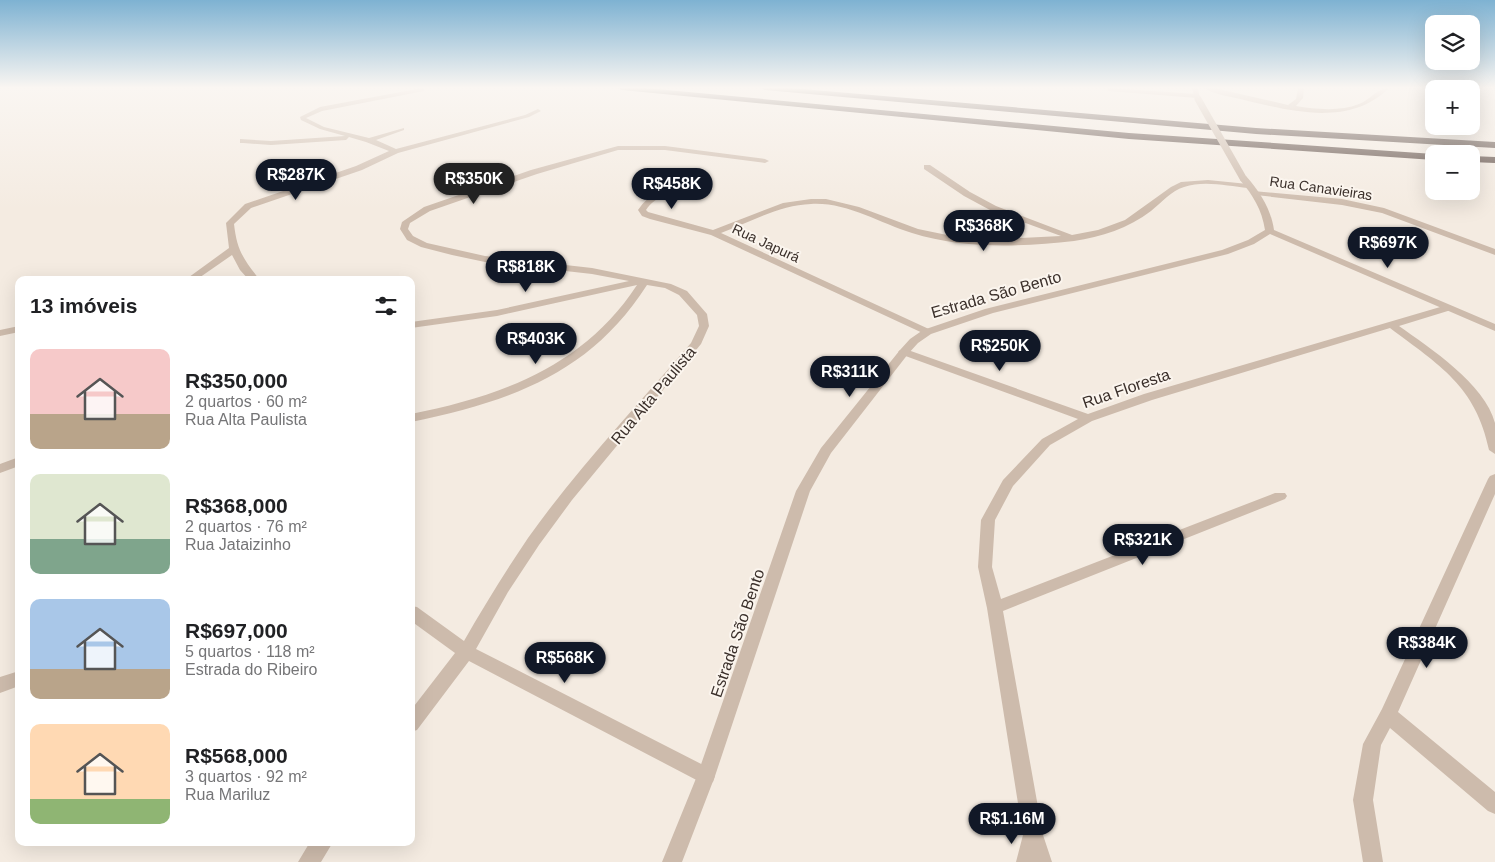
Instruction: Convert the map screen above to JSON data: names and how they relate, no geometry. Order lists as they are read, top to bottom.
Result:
{
  "streets": {
    "street": [
      "Rua Canavieiras",
      "Rua Japurá",
      "Estrada São Bento",
      "Rua Floresta",
      "Rua Alta Paulista"
    ]
  },
  "crossings": [
    ["Rua Canavieiras", "Rua Japurá"],
    ["Rua Japurá", "Estrada São Bento"]
  ],
  "page": {
    "map_buttons": ["+", "−"],
    "price": [
      "R$287K",
      "R$350K",
      "R$458K",
      "R$368K",
      "R$697K",
      "R$818K",
      "R$403K",
      "R$250K",
      "R$311K",
      "R$321K",
      "R$384K",
      "R$568K",
      "R$1.16M"
    ],
    "heading": "13 imóveis",
    "list": [
      {
        "name": "R$350,000",
        "note": "2 quartos · 60 m² · Rua Alta Paulista"
      },
      {
        "name": "R$368,000",
        "note": "2 quartos · 76 m² · Rua Jataizinho"
      },
      {
        "name": "R$697,000",
        "note": "5 quartos · 118 m² · Estrada do Ribeiro"
      },
      {
        "name": "R$568,000",
        "note": "3 quartos · 92 m² · Rua Mariluz"
      }
    ]
  }
}
